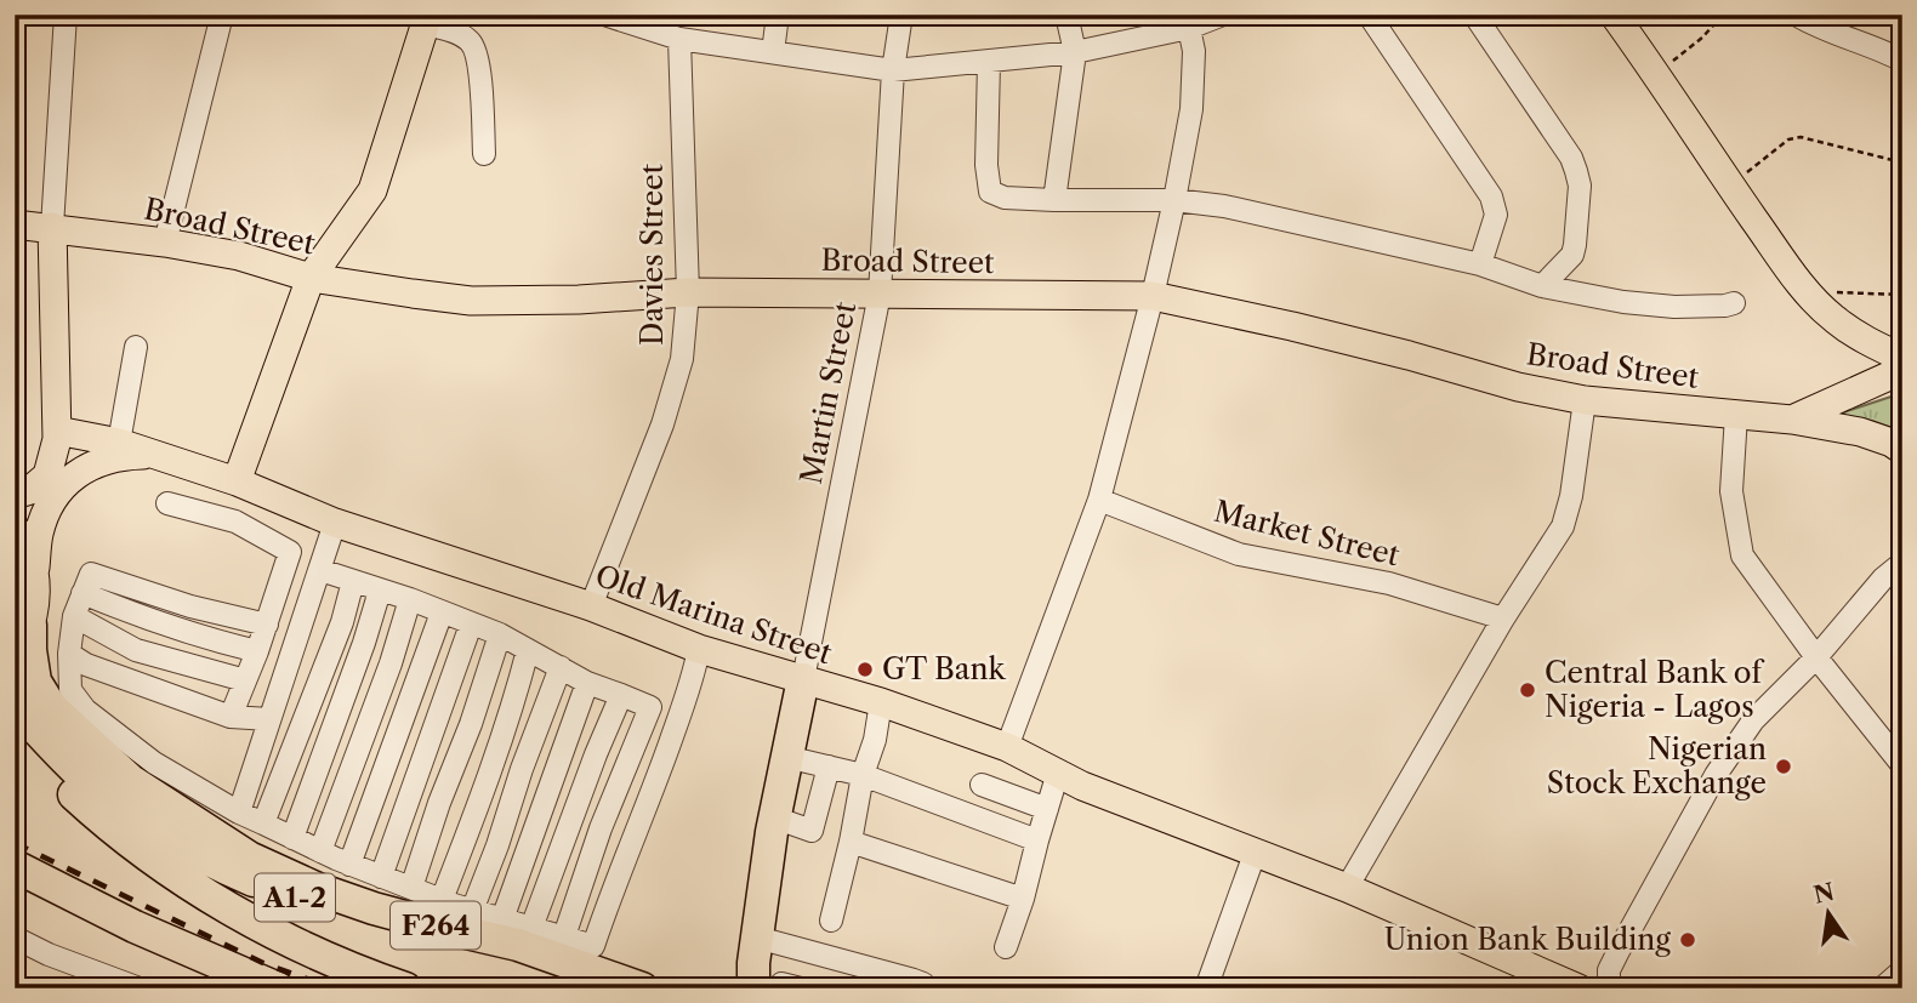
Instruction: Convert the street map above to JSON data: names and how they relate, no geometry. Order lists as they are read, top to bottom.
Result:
{
  "streets": {
    "highway": ["A1-2", "F264"],
    "main road": ["Broad Street", "Old Marina Street"],
    "street": ["Davies Street", "Martin Street", "Market Street"]
  },
  "crossings": [
    ["Broad Street", "Davies Street"],
    ["Broad Street", "Martin Street"],
    ["Davies Street", "Old Marina Street"],
    ["Martin Street", "Old Marina Street"],
    ["Old Marina Street", "F264"],
    ["A1-2", "F264"]
  ],
  "places": [
    "GT Bank",
    "Central Bank of Nigeria - Lagos",
    "Nigerian Stock Exchange",
    "Union Bank Building"
  ],
  "north": "top"
}
